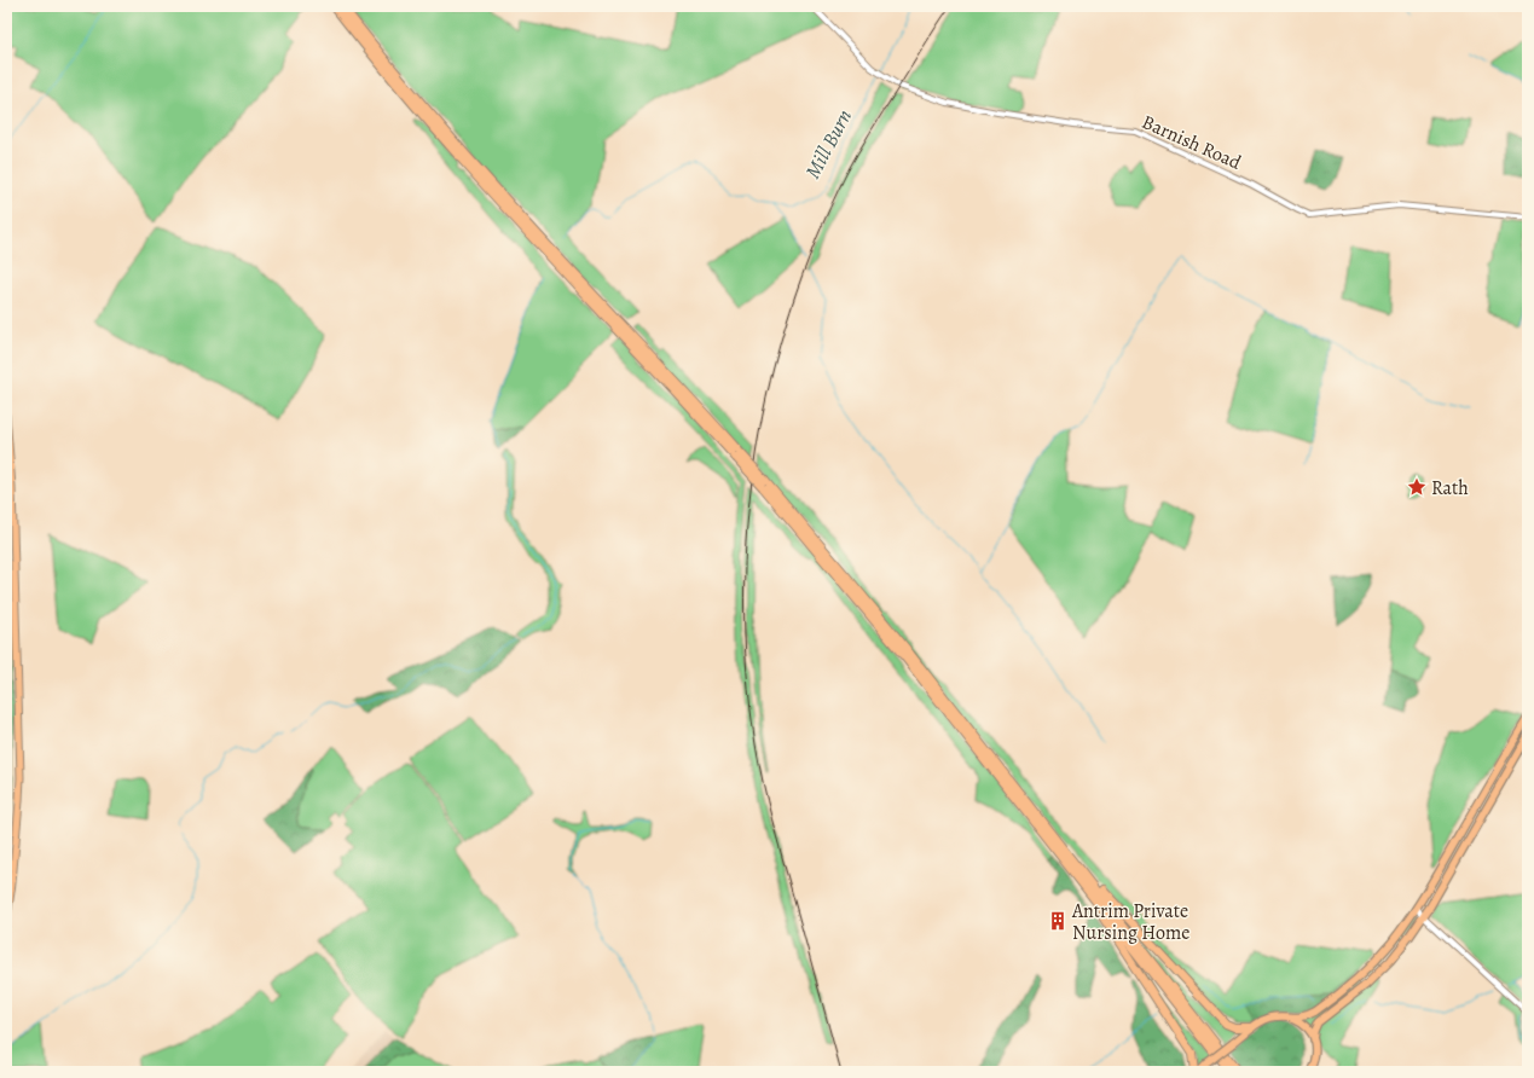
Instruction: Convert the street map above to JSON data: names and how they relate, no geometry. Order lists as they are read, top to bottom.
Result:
{
  "streets": {
    "street": ["Barnish Road"]
  },
  "water": ["Mill Burn"],
  "places": {
    "place": ["Rath"],
    "building": ["Antrim Private Nursing Home"]
  }
}
